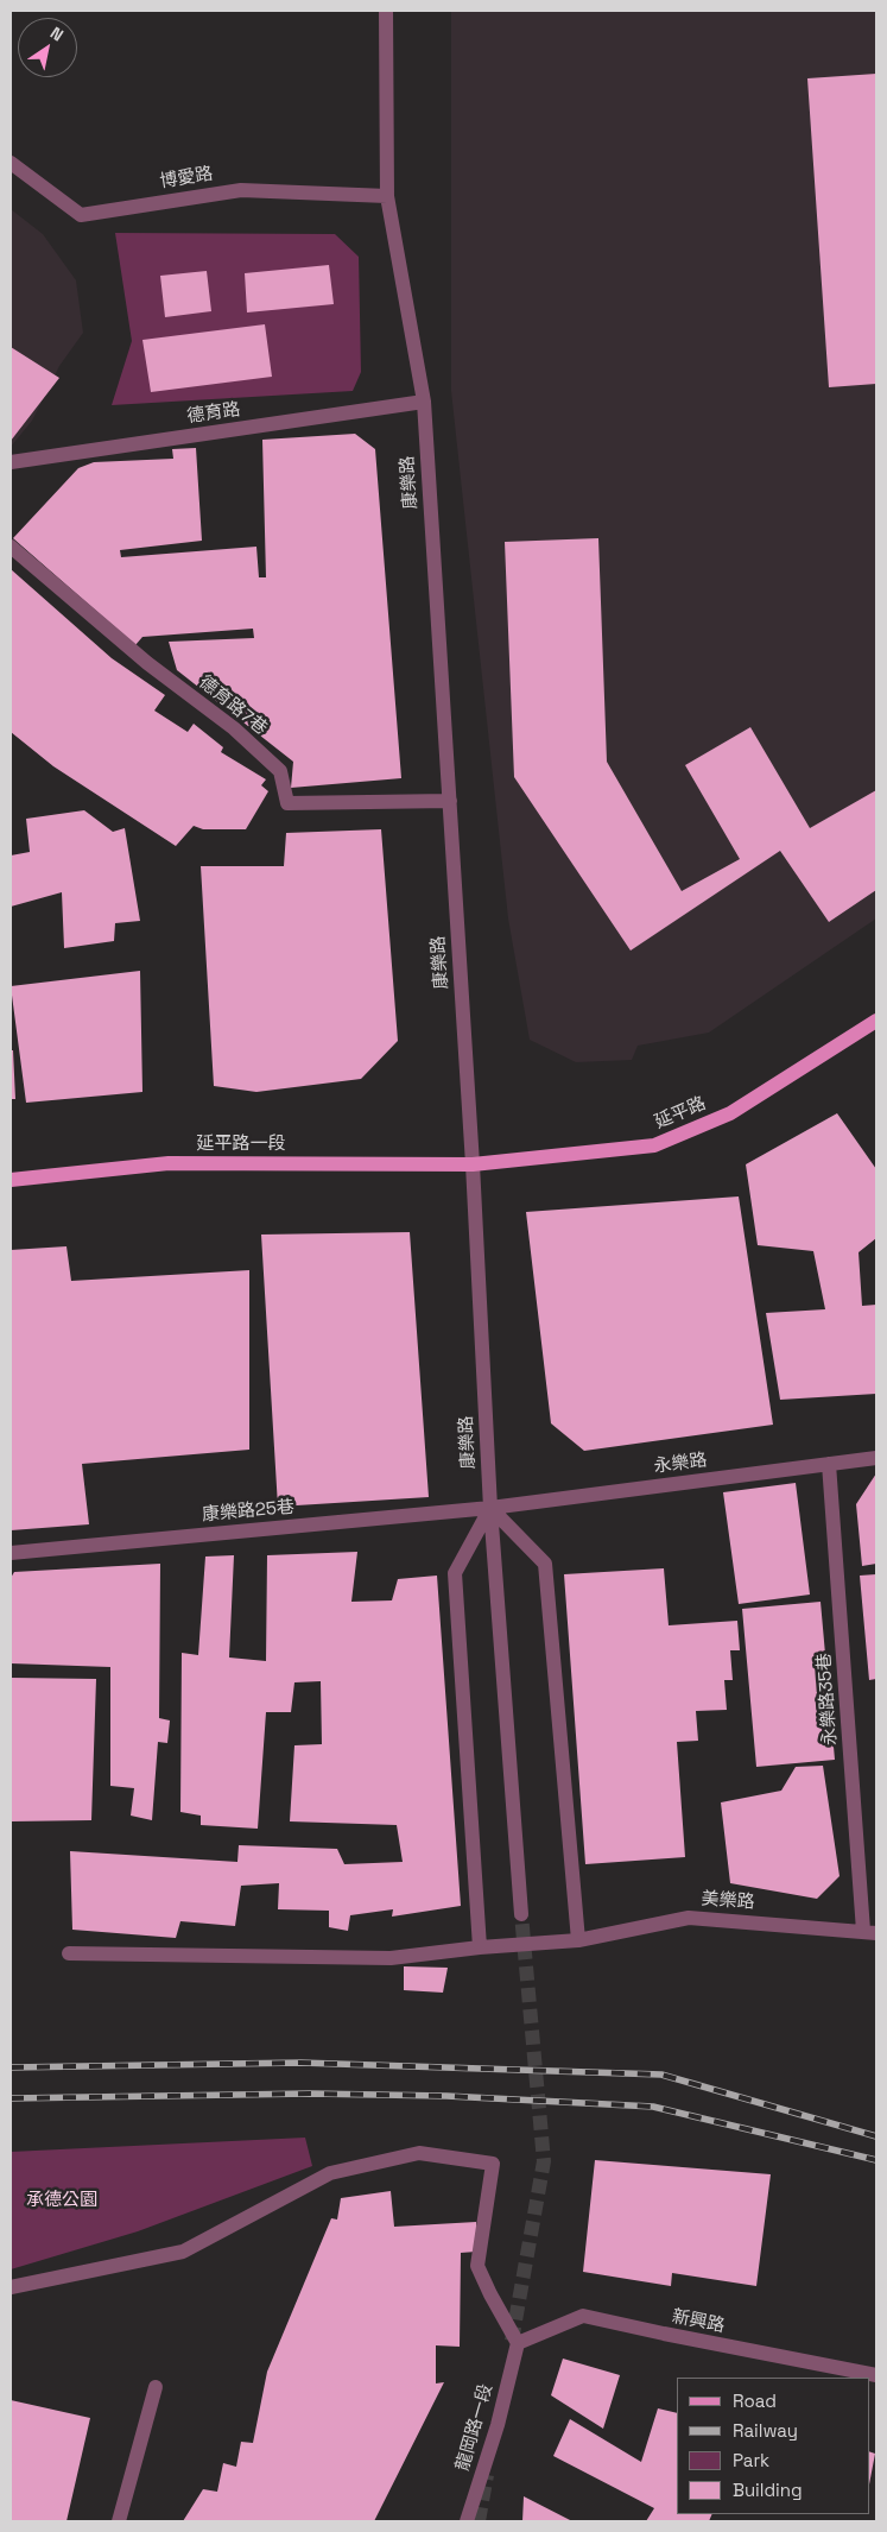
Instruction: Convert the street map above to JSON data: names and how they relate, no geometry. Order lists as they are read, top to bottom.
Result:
{
  "streets": {
    "main road": ["延平路", "延平路一段"],
    "street": [
      "博愛路",
      "德育路",
      "康樂路",
      "德育路7巷",
      "永樂路",
      "康樂路25巷",
      "永樂路35巷",
      "美樂路",
      "新興路",
      "龍岡路一段"
    ]
  },
  "crossings": [
    ["博愛路", "康樂路"],
    ["德育路", "康樂路"],
    ["康樂路", "德育路7巷"],
    ["康樂路", "延平路"],
    ["康樂路", "延平路一段"],
    ["康樂路", "永樂路"],
    ["康樂路", "康樂路25巷"],
    ["延平路", "延平路一段"],
    ["永樂路", "康樂路25巷"],
    ["永樂路", "永樂路35巷"],
    ["永樂路35巷", "美樂路"],
    ["新興路", "龍岡路一段"]
  ],
  "parks": ["承德公園"],
  "legend": [
    "Road",
    "Railway",
    "Park",
    "Building"
  ],
  "north": "top right"
}
